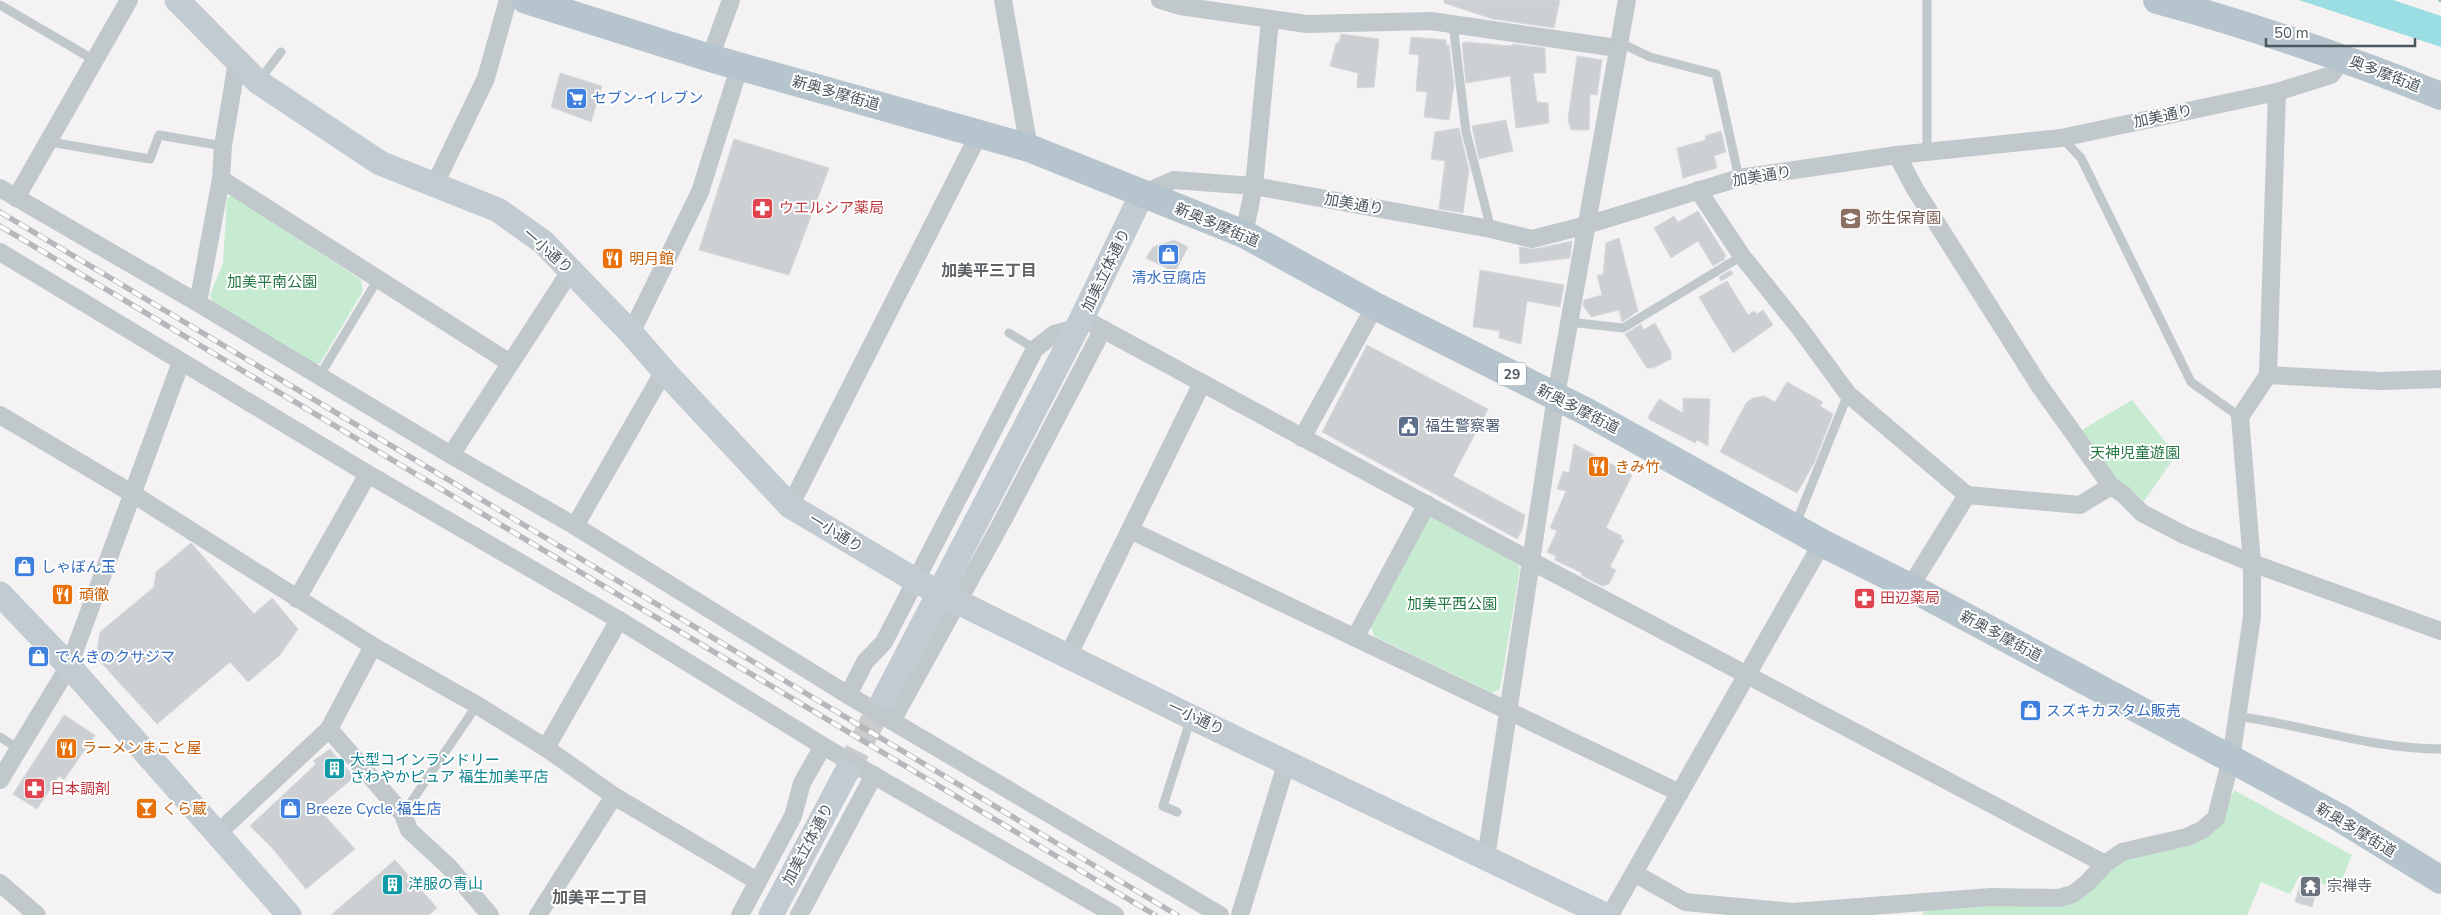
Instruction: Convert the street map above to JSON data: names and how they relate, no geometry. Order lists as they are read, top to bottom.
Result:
{
  "streets": {
    "main road": ["奥多摩街道", "新奥多摩街道", "29"],
    "street": ["加美通り", "一小通り", "加美立体通り"]
  },
  "crossings": [
    ["奥多摩街道", "加美通り"],
    ["新奥多摩街道", "加美通り"],
    ["新奥多摩街道", "加美立体通り"],
    ["加美通り", "加美立体通り"]
  ],
  "districts": ["加美平三丁目", "加美平二丁目"],
  "parks": ["加美平南公園", "天神児童遊園", "加美平西公園"],
  "places": {
    "supermarket": ["セブン-イレブン"],
    "pharmacy": ["ウエルシア薬局", "田辺薬局", "日本調剤"],
    "school or university": ["弥生保育園"],
    "shop": [
      "清水豆腐店",
      "しゃぼん玉",
      "でんきのクサジマ",
      "スズキカスタム販売",
      "Breeze Cycle 福生店"
    ],
    "restaurant": [
      "明月館",
      "きみ竹",
      "頑徹",
      "ラーメンまこと屋"
    ],
    "public building": ["福生警察署"],
    "building": ["大型コインランドリー さわやかピュア 福生加美平店", "洋服の青山"],
    "bar": ["くら蔵"],
    "temple": ["宗禅寺"]
  },
  "scale_bar": "50 m"
}
